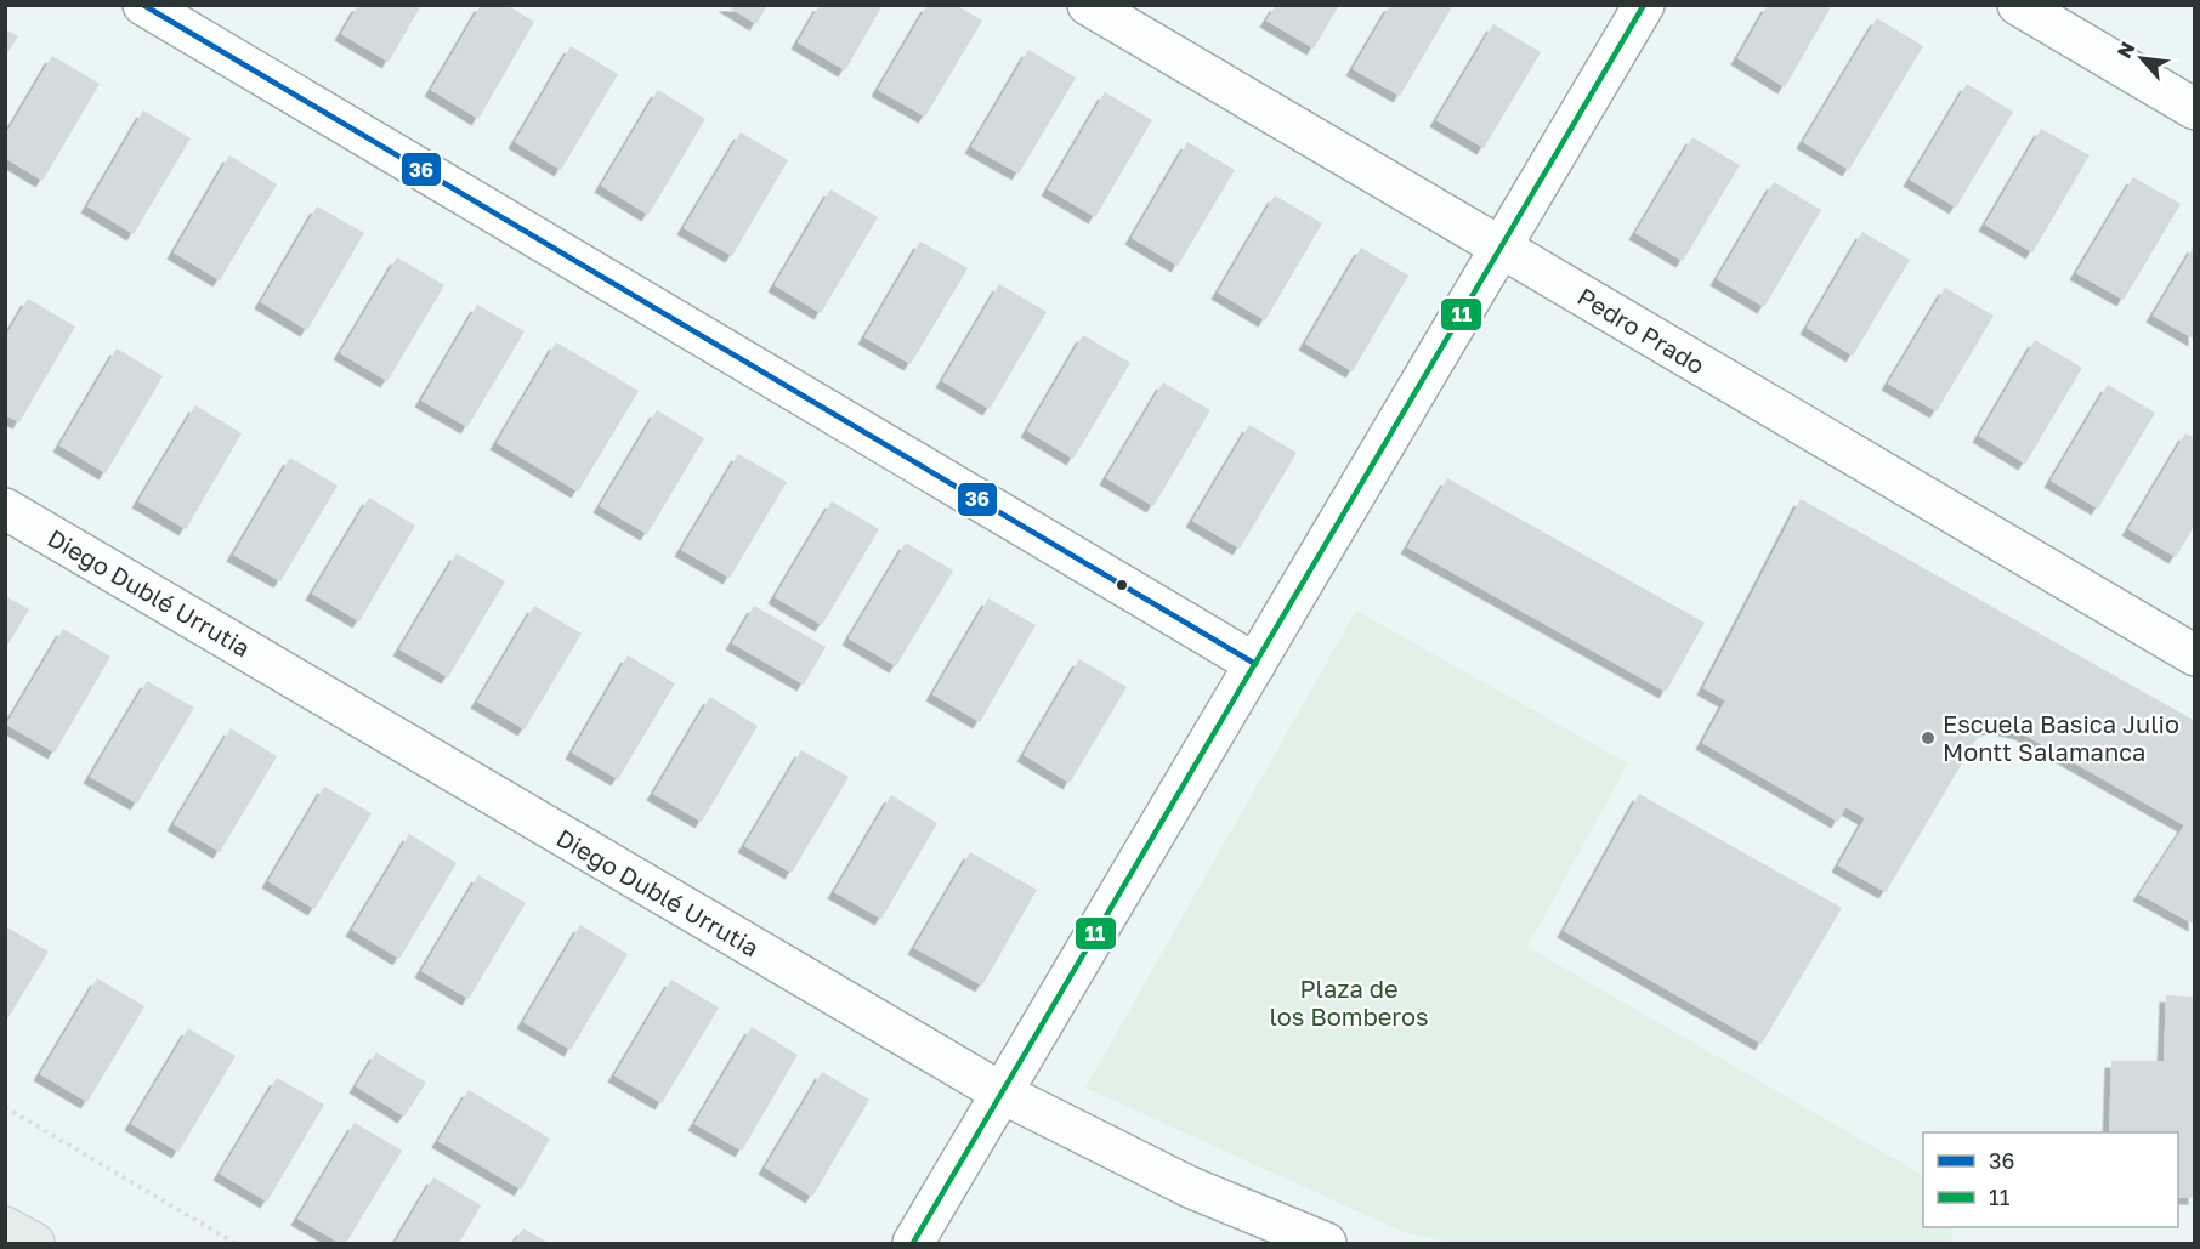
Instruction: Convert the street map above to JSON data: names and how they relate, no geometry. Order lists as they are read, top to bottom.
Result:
{
  "streets": {
    "street": ["Pedro Prado", "Diego Dublé Urrutia"]
  },
  "parks": ["Plaza de los Bomberos"],
  "places": ["Escuela Basica Julio Montt Salamanca"],
  "lines": ["transit line 36", "transit line 11"],
  "legend": ["36", "11"],
  "north": "top left"
}
